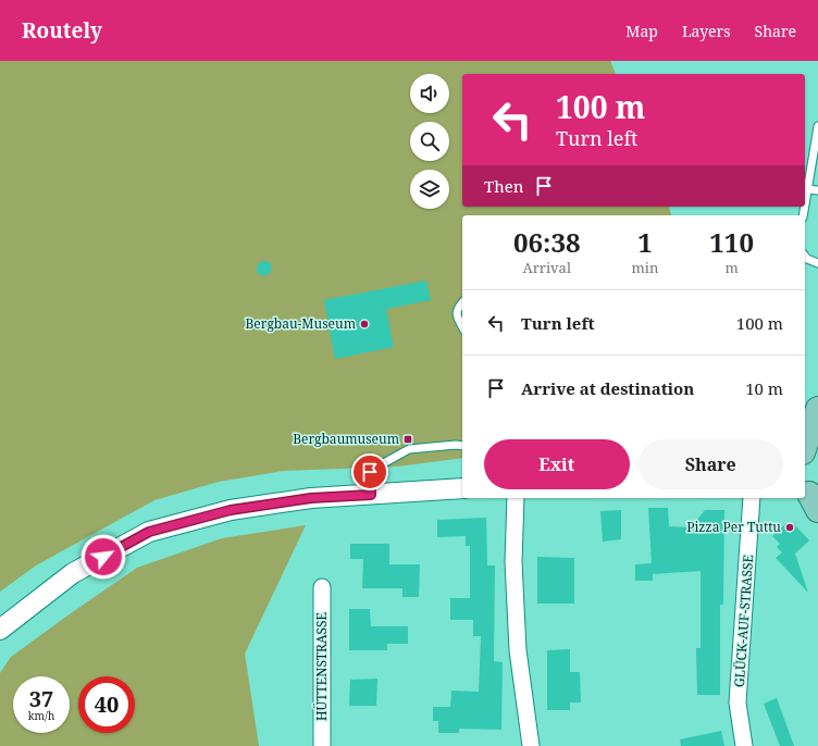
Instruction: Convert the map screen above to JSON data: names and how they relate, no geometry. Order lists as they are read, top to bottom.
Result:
{
  "streets": {
    "street": ["GLÜCK-AUF-STRASSE", "HÜTTENSTRASSE"]
  },
  "places": {
    "other": ["Bergbau-Museum", "Pizza Per Tuttu"],
    "transit": ["Bergbaumuseum"]
  },
  "page": {
    "header": "Routely",
    "nav": ["Map", "Layers", "Share"],
    "turn": ["100 m", "Turn left"],
    "then": "Then",
    "eta": [
      "06:38",
      "Arrival",
      "1",
      "min",
      "110",
      "m"
    ],
    "list": [
      {
        "name": "Turn left",
        "value": "100 m"
      },
      {
        "name": "Arrive at destination",
        "value": "10 m"
      }
    ],
    "buttons": ["Exit", "Share"],
    "speed": "37 km/h",
    "limit": "40"
  }
}
